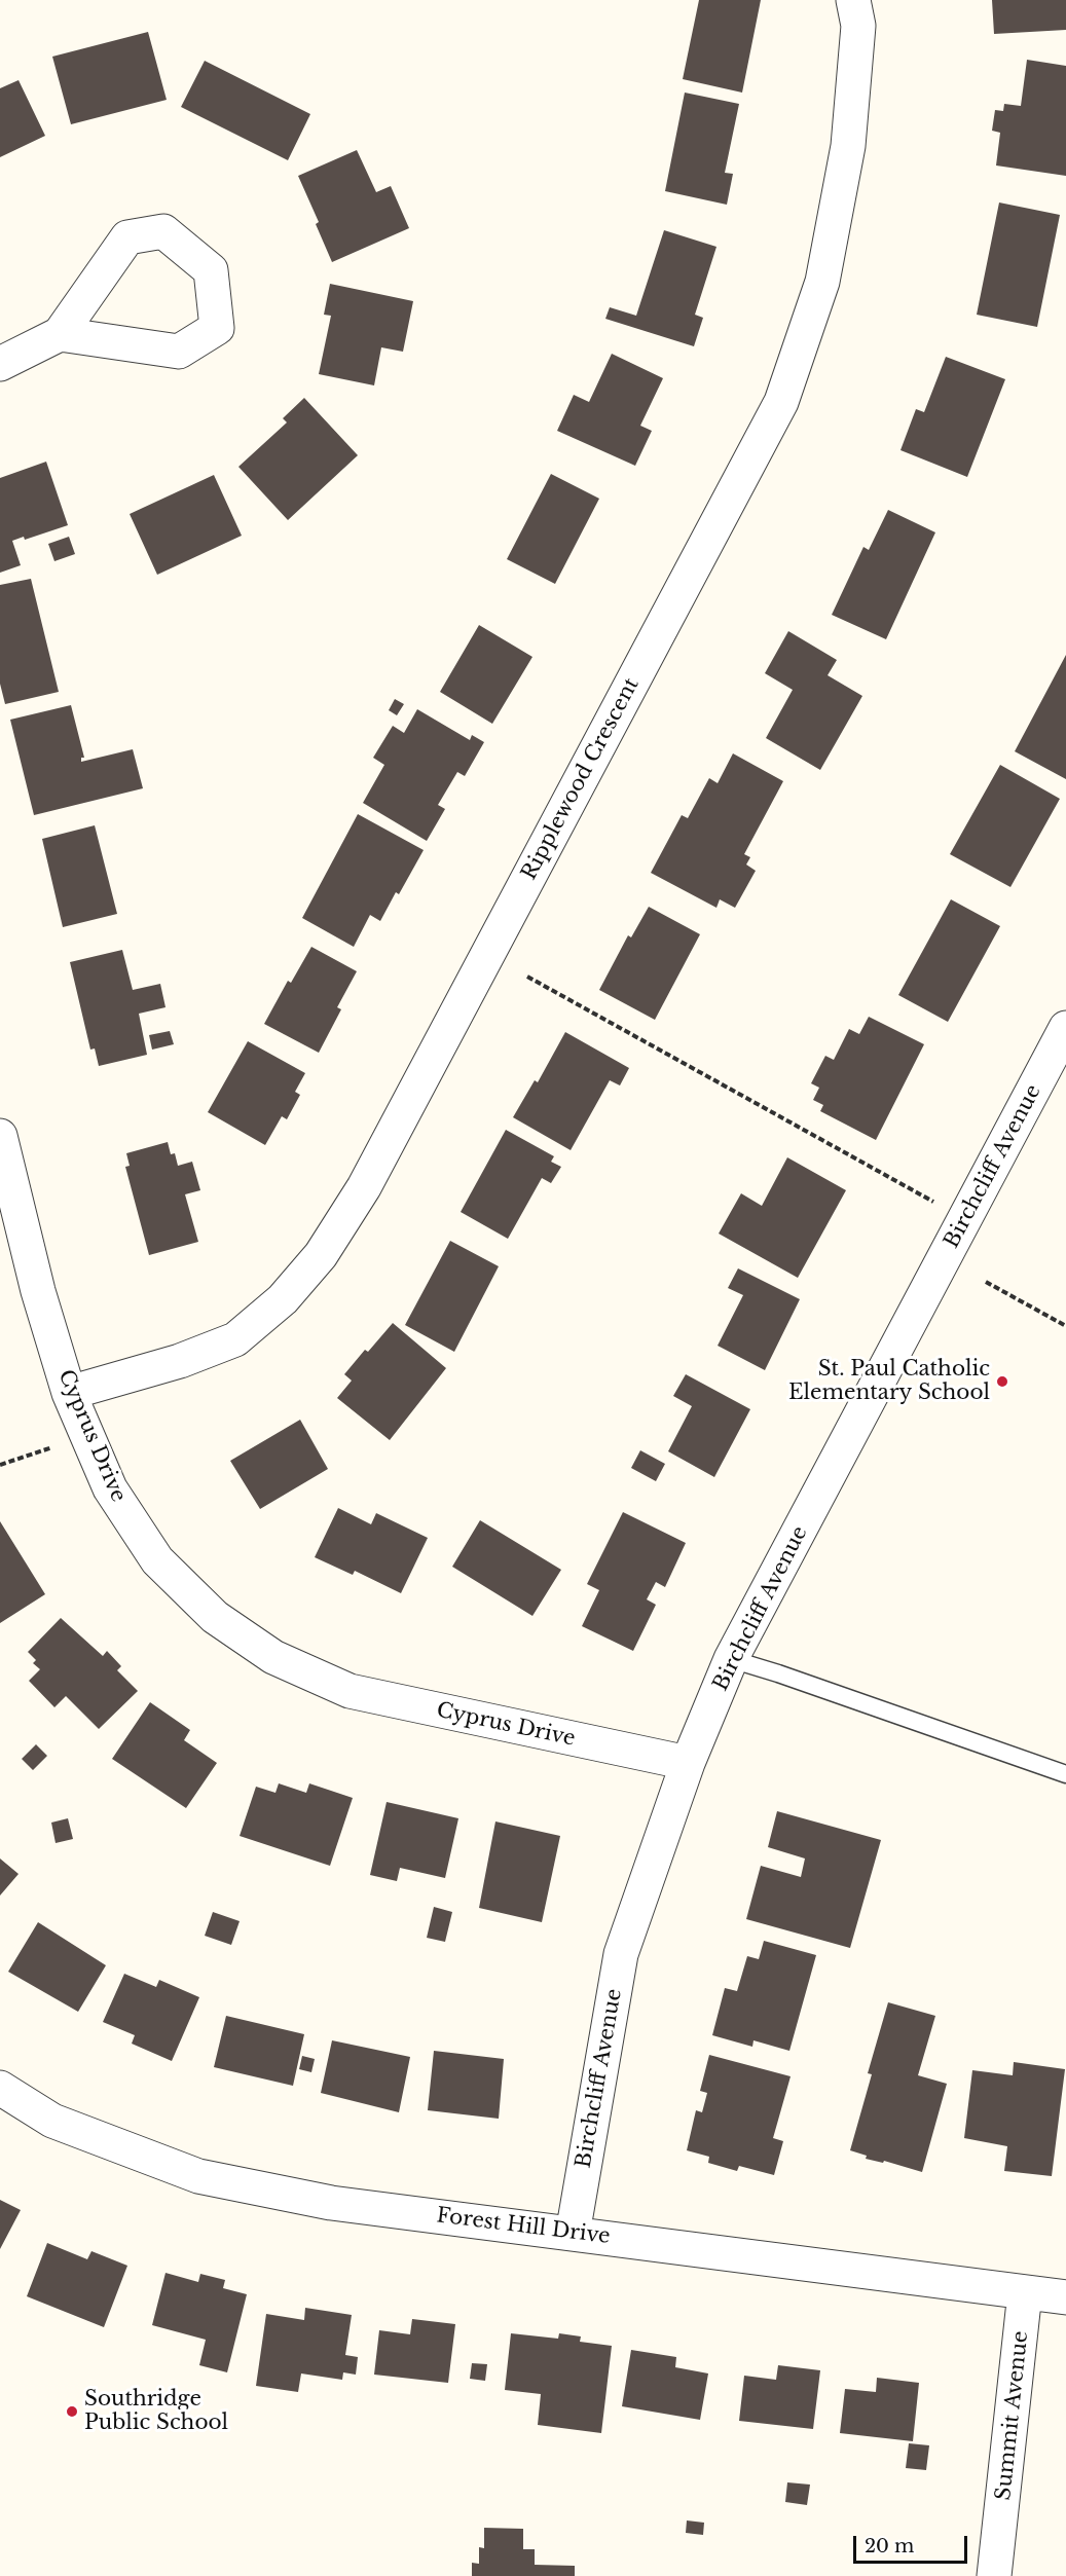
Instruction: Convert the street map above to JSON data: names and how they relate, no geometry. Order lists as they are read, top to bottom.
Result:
{
  "streets": {
    "street": [
      "Ripplewood Crescent",
      "Birchcliff Avenue",
      "Cyprus Drive",
      "Forest Hill Drive",
      "Summit Avenue"
    ]
  },
  "crossings": [
    ["Ripplewood Crescent", "Cyprus Drive"],
    ["Birchcliff Avenue", "Cyprus Drive"],
    ["Birchcliff Avenue", "Forest Hill Drive"],
    ["Forest Hill Drive", "Summit Avenue"]
  ],
  "places": ["St. Paul Catholic Elementary School", "Southridge Public School"],
  "scale_bar": "20 m"
}
